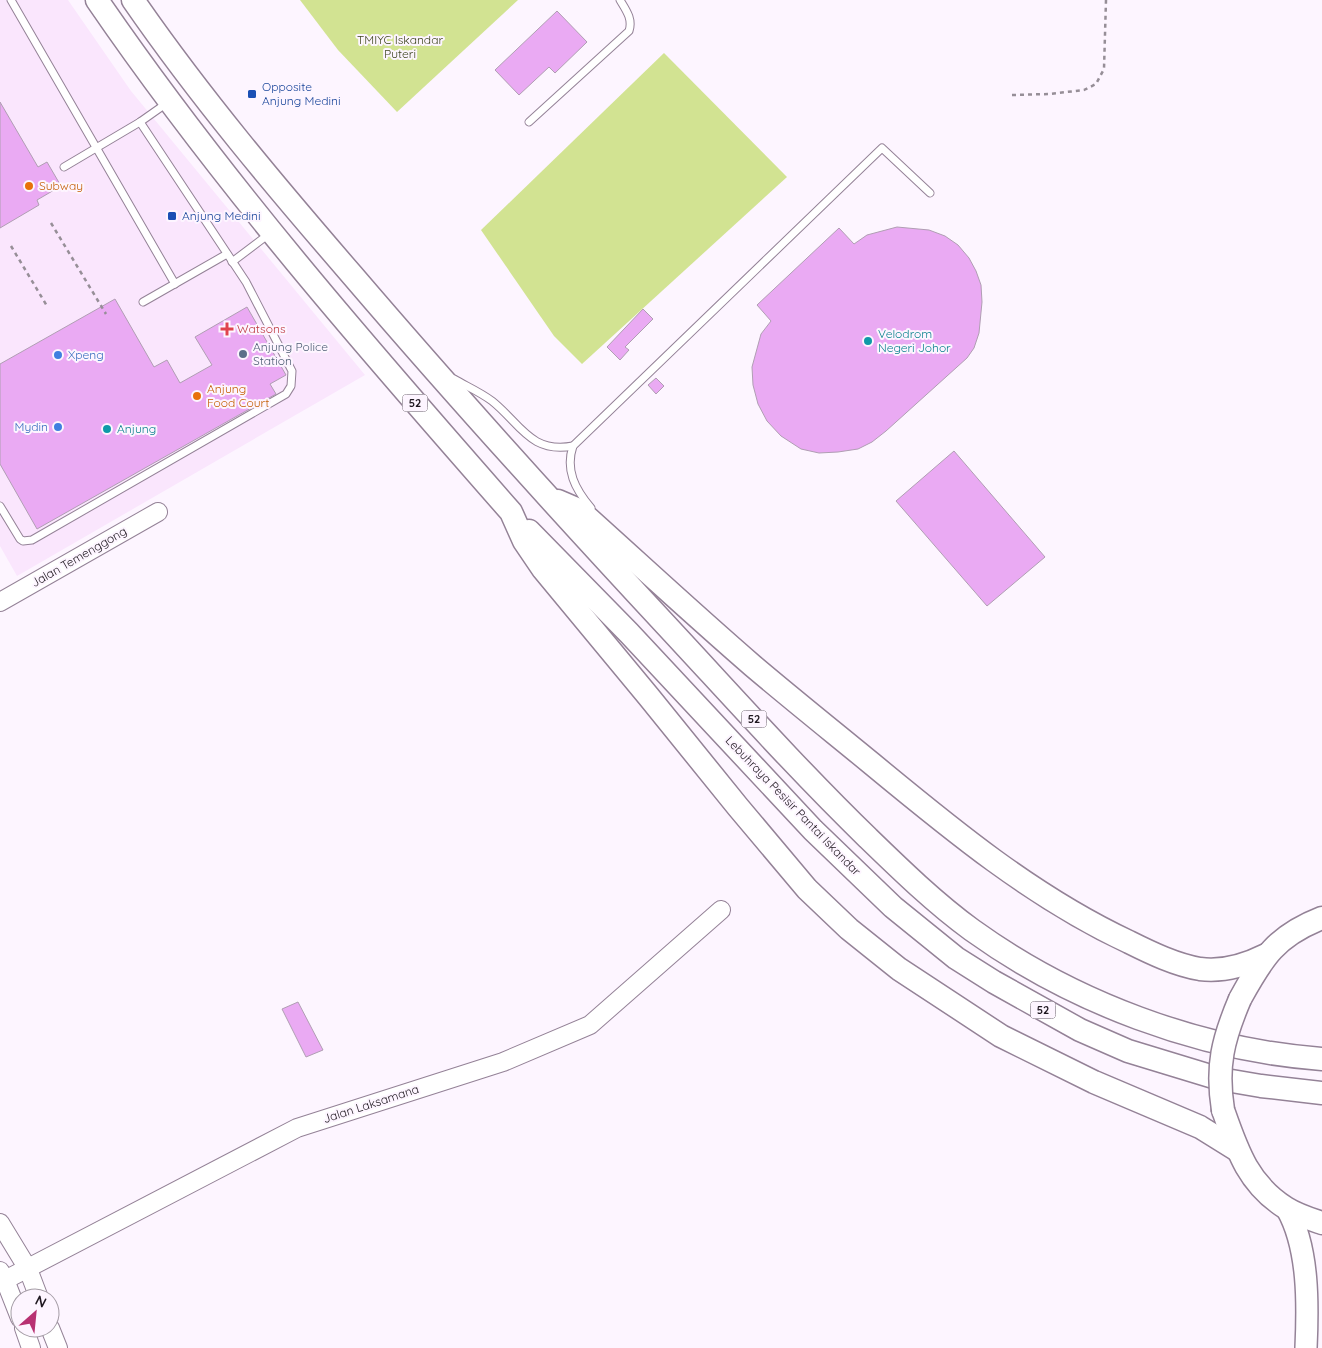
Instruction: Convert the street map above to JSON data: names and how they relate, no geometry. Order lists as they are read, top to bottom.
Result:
{
  "streets": {
    "highway": ["52", "Lebuhraya Pesisir Pantai Iskandar"],
    "street": ["Jalan Temenggong", "Jalan Laksamana"]
  },
  "crossings": [
    ["52", "Lebuhraya Pesisir Pantai Iskandar"]
  ],
  "parks": ["TMIYC Iskandar Puteri"],
  "places": {
    "transit": ["Opposite Anjung Medini", "Anjung Medini"],
    "other": [
      "Subway",
      "Velodrom Negeri Johor",
      "Anjung Police Station",
      "Xpeng",
      "Anjung Food Court",
      "Mydin",
      "Anjung"
    ],
    "health": ["Watsons"]
  },
  "north": "top right"
}
